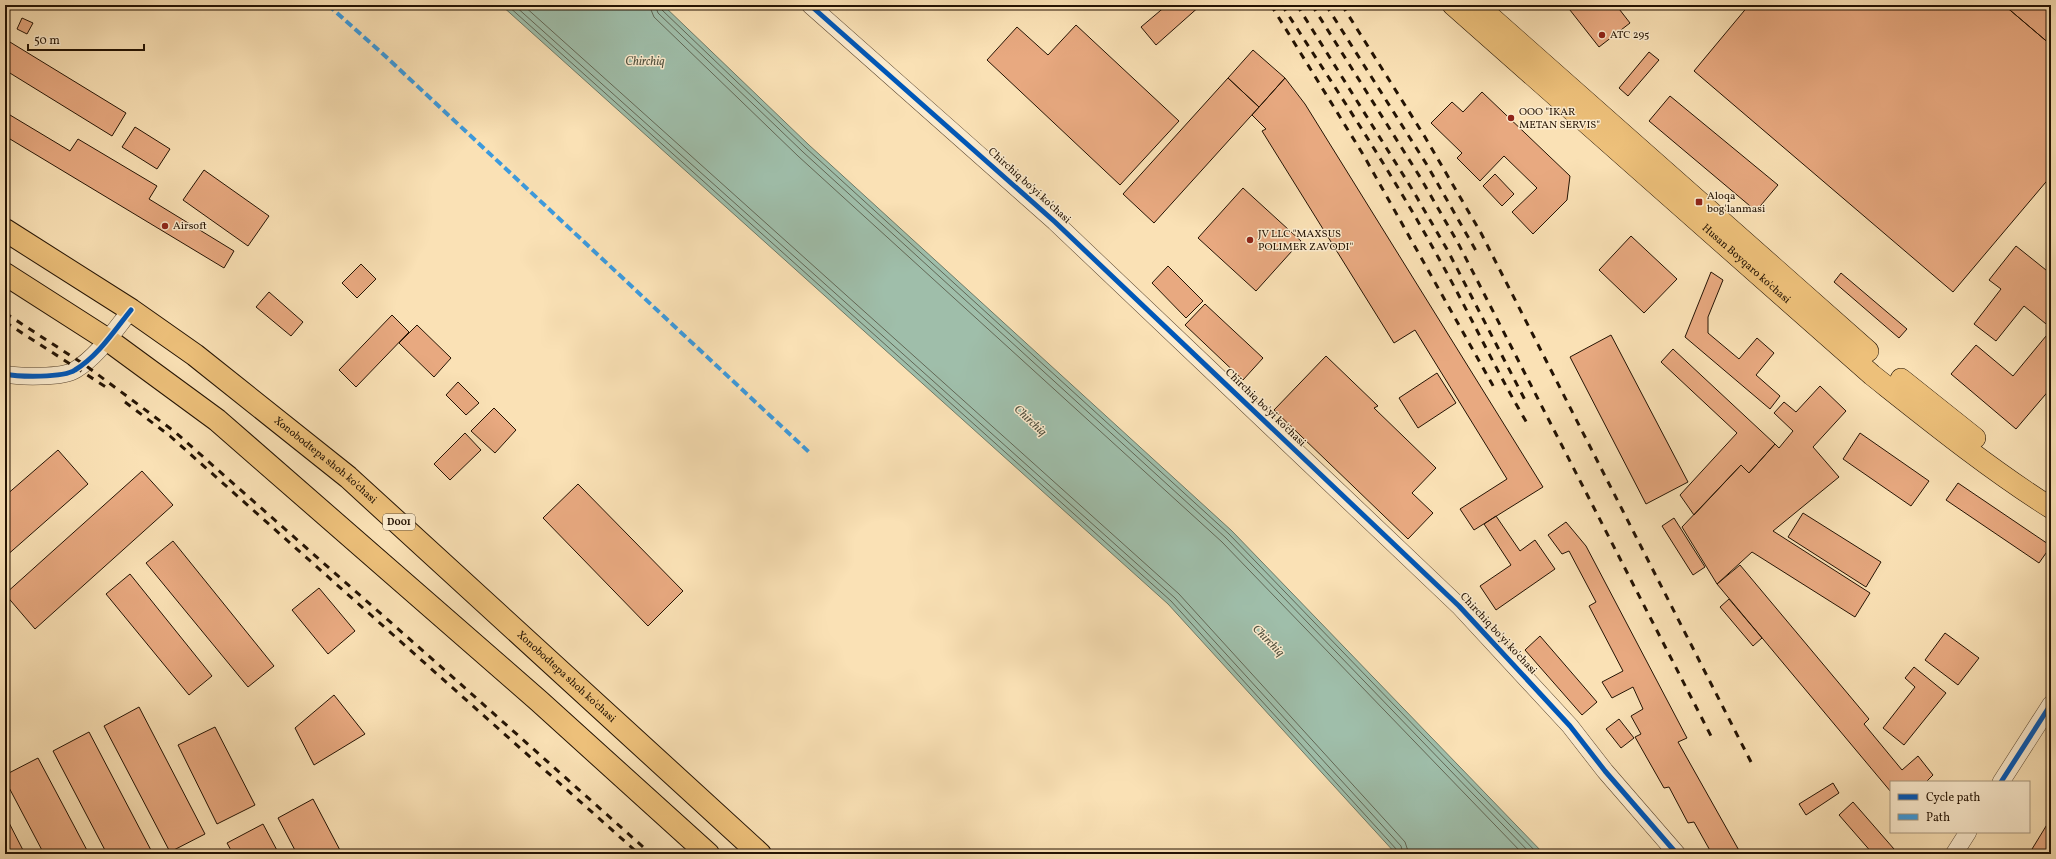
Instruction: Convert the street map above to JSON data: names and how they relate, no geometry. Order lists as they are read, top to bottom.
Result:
{
  "streets": {
    "highway": ["Xonobodtepa shoh ko'chasi", "D001"],
    "main road": ["Husan Boyqaro ko'chasi"],
    "street": ["Chirchiq bo'yi ko'chasi"]
  },
  "water": ["Chirchiq"],
  "places": {
    "other": [
      "ATC 295",
      "OOO \"IKAR METAN SERVIS\"",
      "Airsoft",
      "JV LLC \"MAXSUS POLIMER ZAVODI\""
    ],
    "transit": ["Aloqa bog'lanmasi"]
  },
  "legend": ["Cycle path", "Path"],
  "scale_bar": "50 m"
}
